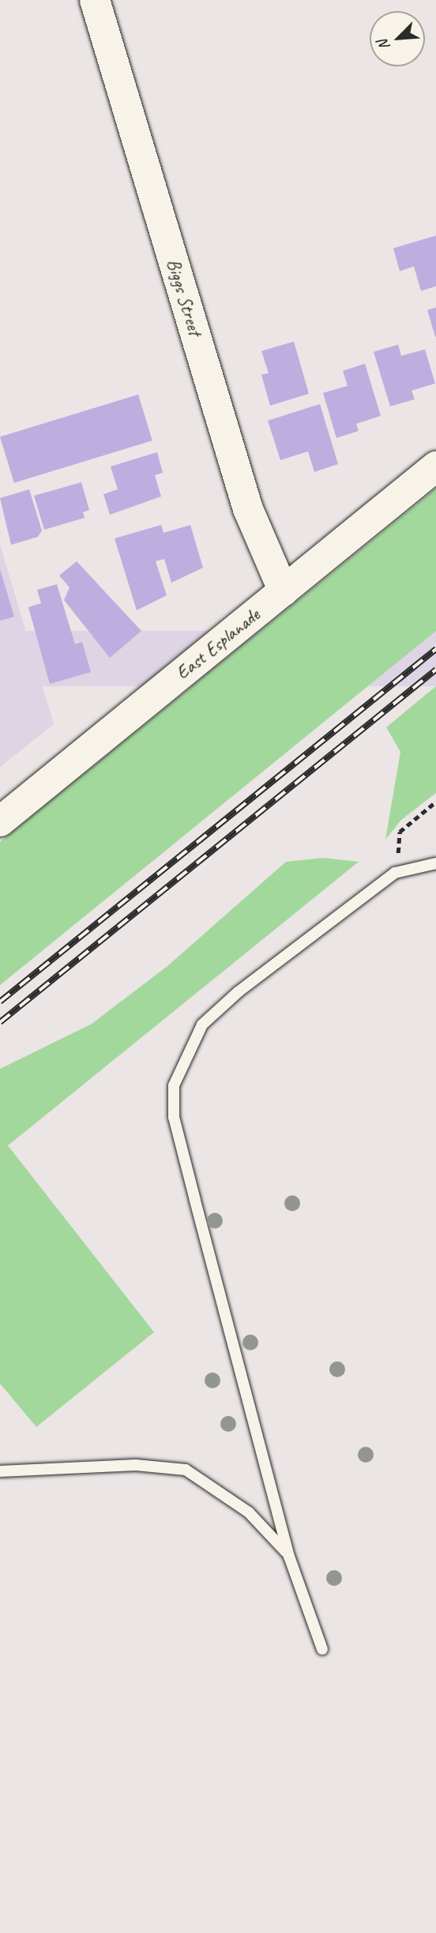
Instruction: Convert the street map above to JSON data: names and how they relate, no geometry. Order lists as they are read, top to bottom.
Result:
{
  "streets": {
    "street": ["Biggs Street", "East Esplanade"]
  },
  "crossings": [
    ["Biggs Street", "East Esplanade"]
  ],
  "north": "bottom left"
}
